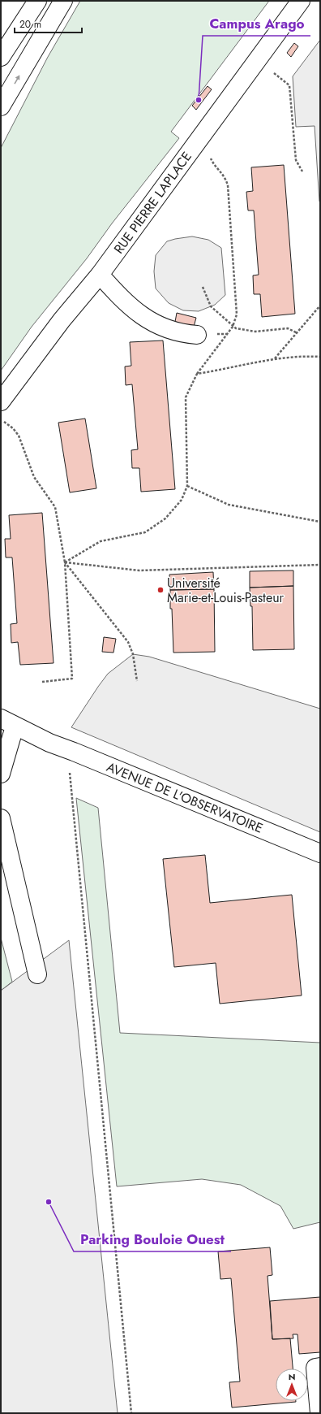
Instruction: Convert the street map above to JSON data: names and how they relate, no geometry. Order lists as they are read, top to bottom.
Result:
{
  "streets": {
    "main road": ["RUE PIERRE LAPLACE", "AVENUE DE L'OBSERVATOIRE"]
  },
  "places": ["Campus Arago", "Université Marie-et-Louis-Pasteur", "Parking Bouloie Ouest"],
  "scale_bar": "20 m",
  "north": "top"
}
